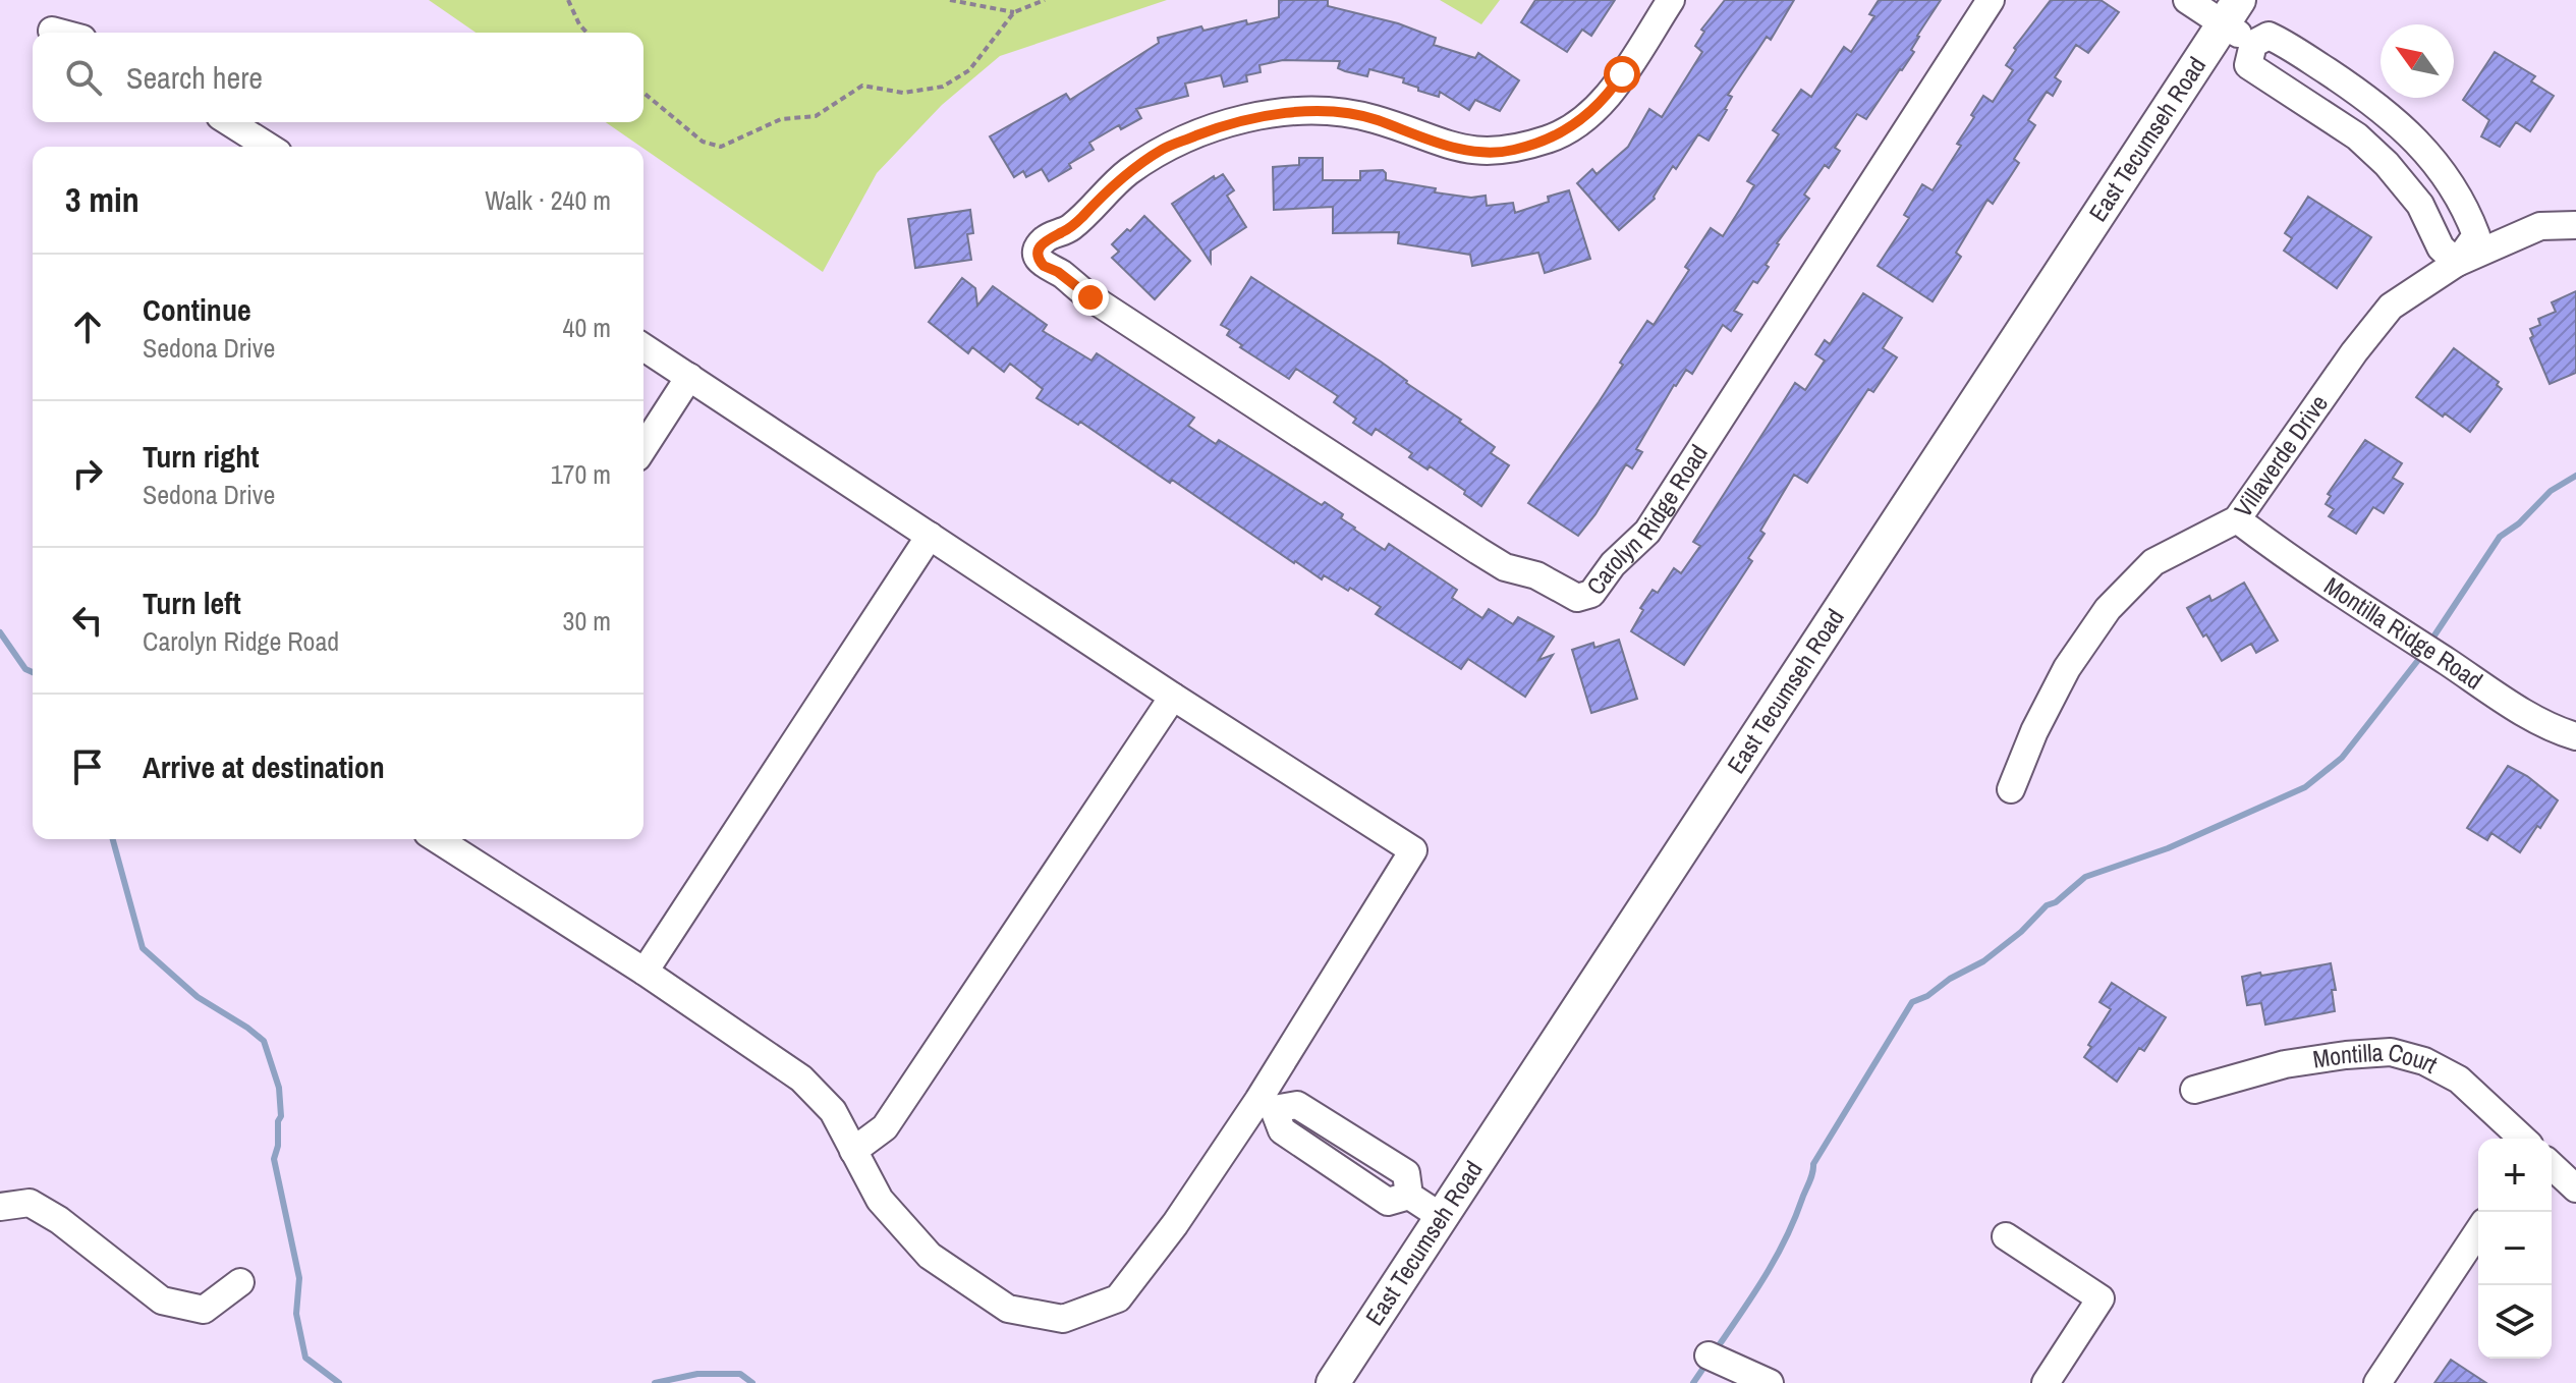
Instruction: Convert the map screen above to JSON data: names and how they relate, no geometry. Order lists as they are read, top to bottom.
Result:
{
  "streets": {
    "main road": ["East Tecumseh Road"],
    "street": [
      "Villaverde Drive",
      "Carolyn Ridge Road",
      "Montilla Ridge Road",
      "Montilla Court"
    ]
  },
  "crossings": [
    ["Villaverde Drive", "Montilla Ridge Road"]
  ],
  "north": "top left",
  "page": {
    "search": "Search here",
    "heading": ["3 min", "Walk · 240 m"],
    "list": [
      ["Continue", "Sedona Drive", "40 m"],
      ["Turn right", "Sedona Drive", "170 m"],
      ["Turn left", "Carolyn Ridge Road", "30 m"],
      "Arrive at destination"
    ],
    "map_buttons": ["+", "−"]
  }
}
